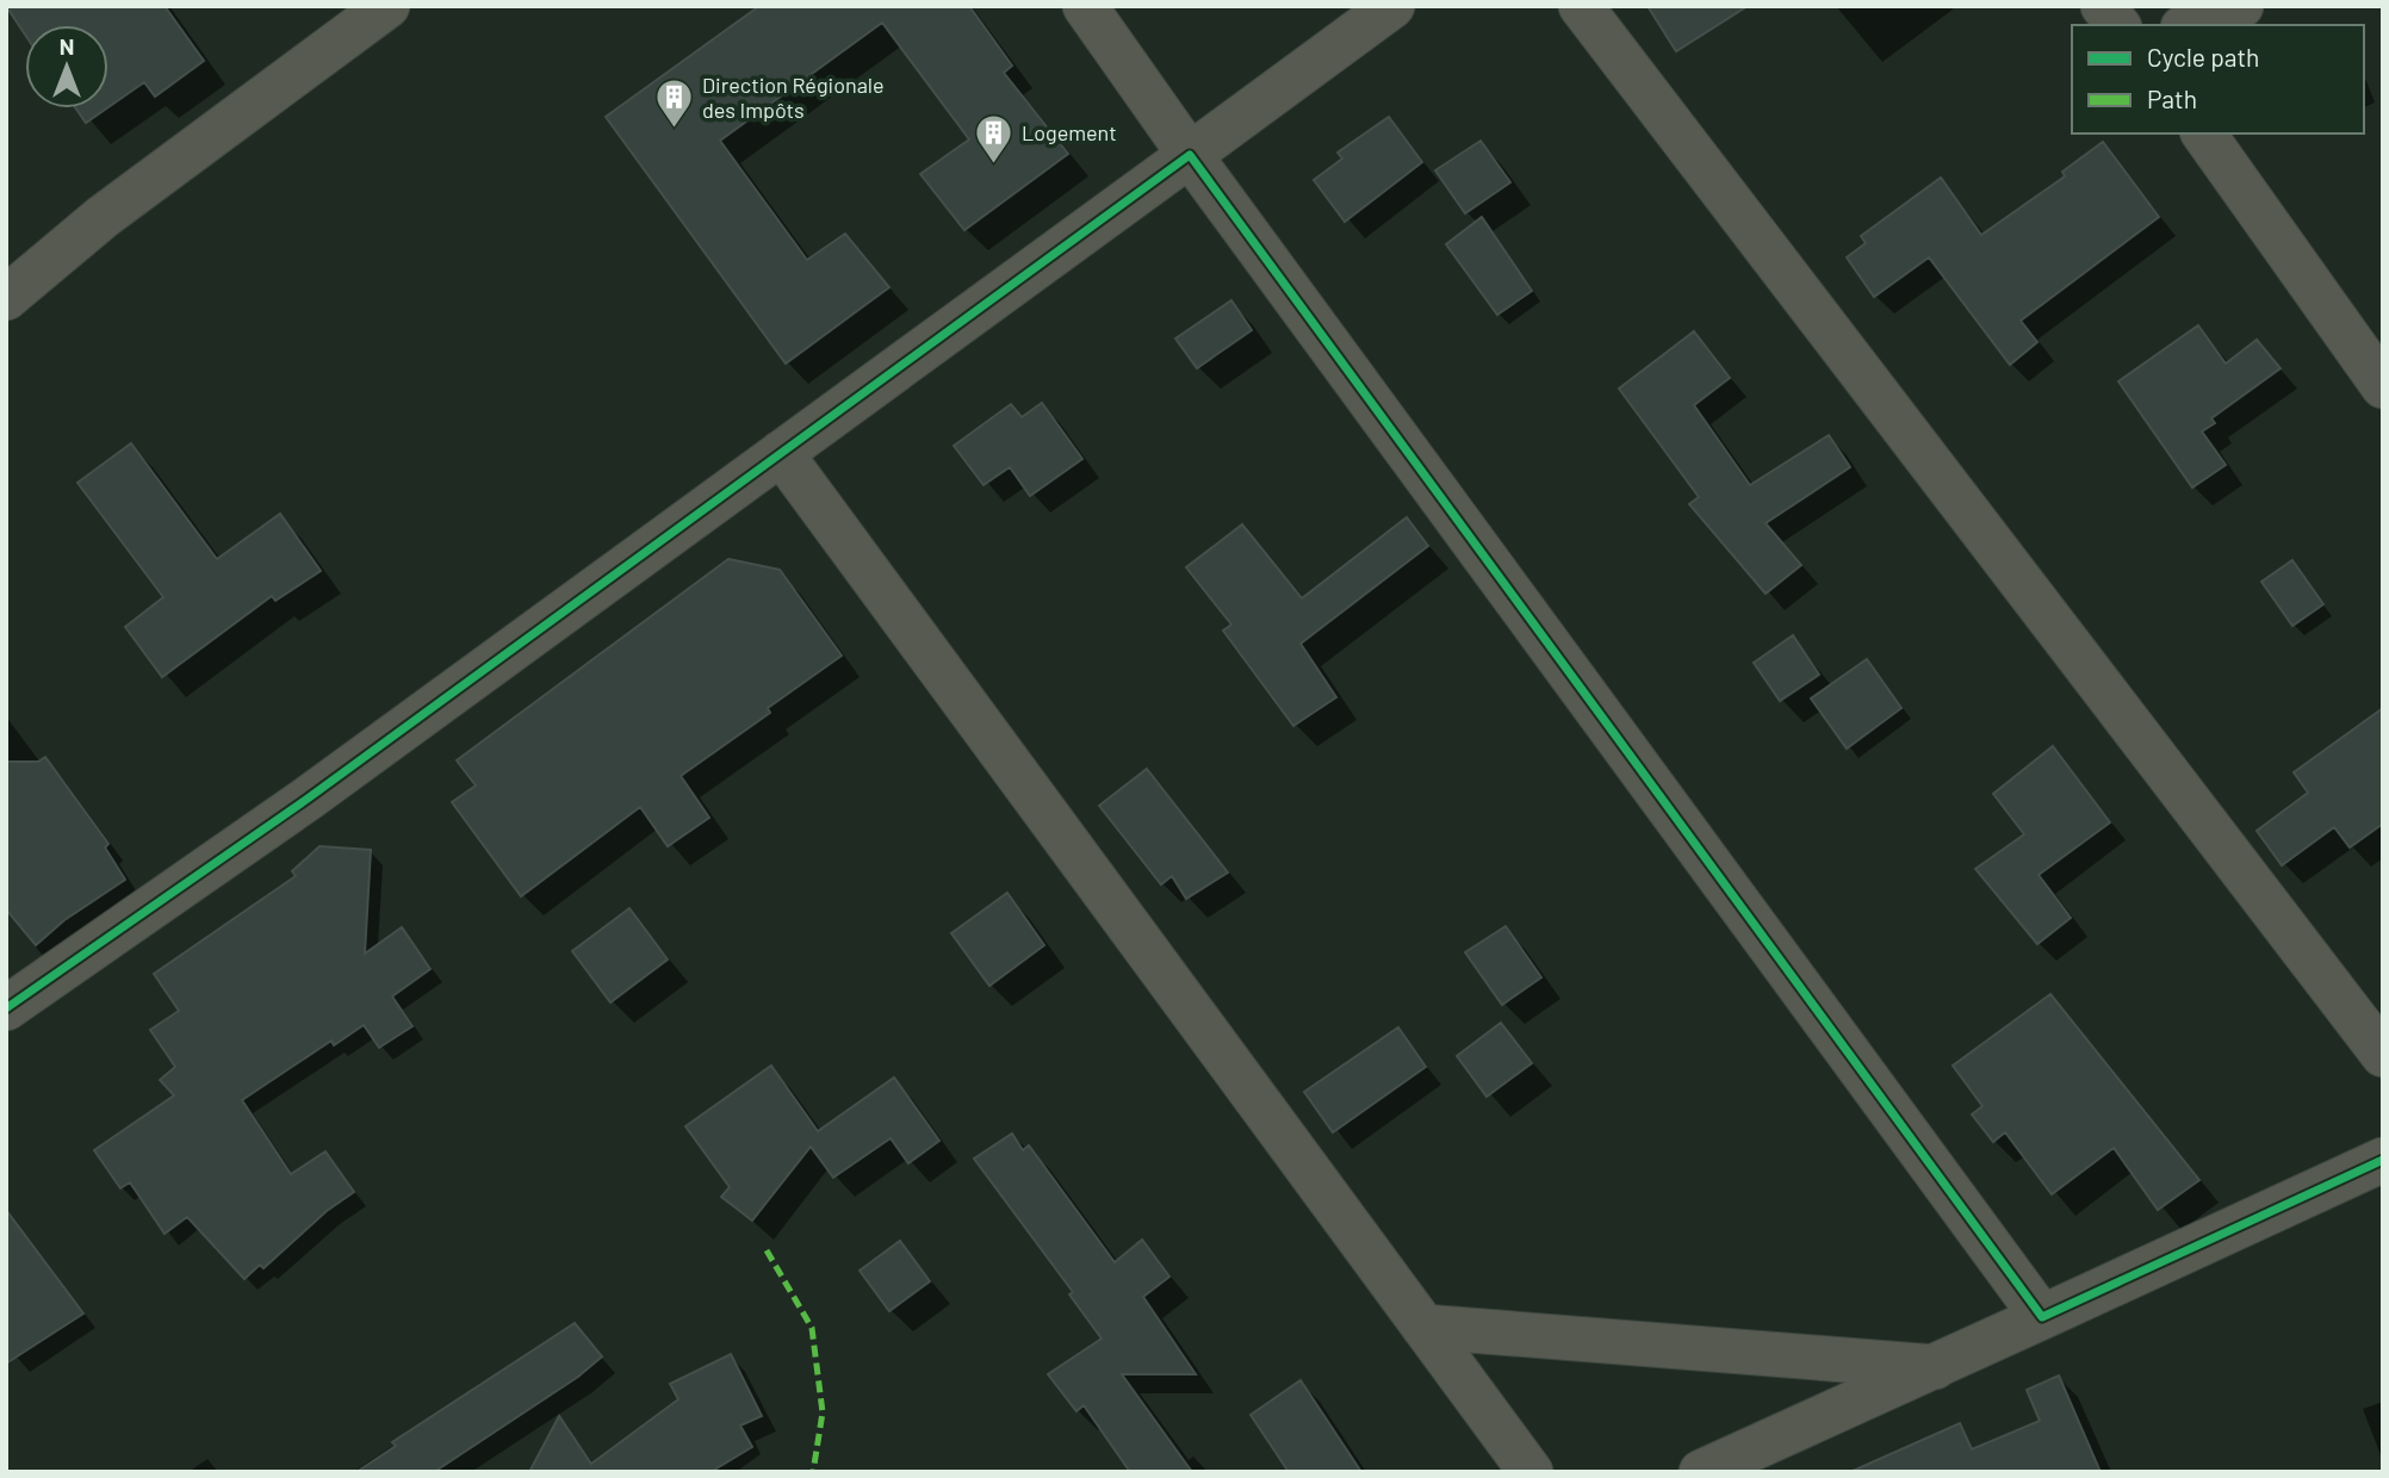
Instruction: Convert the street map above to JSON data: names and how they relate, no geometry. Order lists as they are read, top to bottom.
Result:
{
  "places": {
    "building": ["Direction Régionale des Impôts", "Logement"]
  },
  "legend": ["Cycle path", "Path"],
  "north": "top"
}
